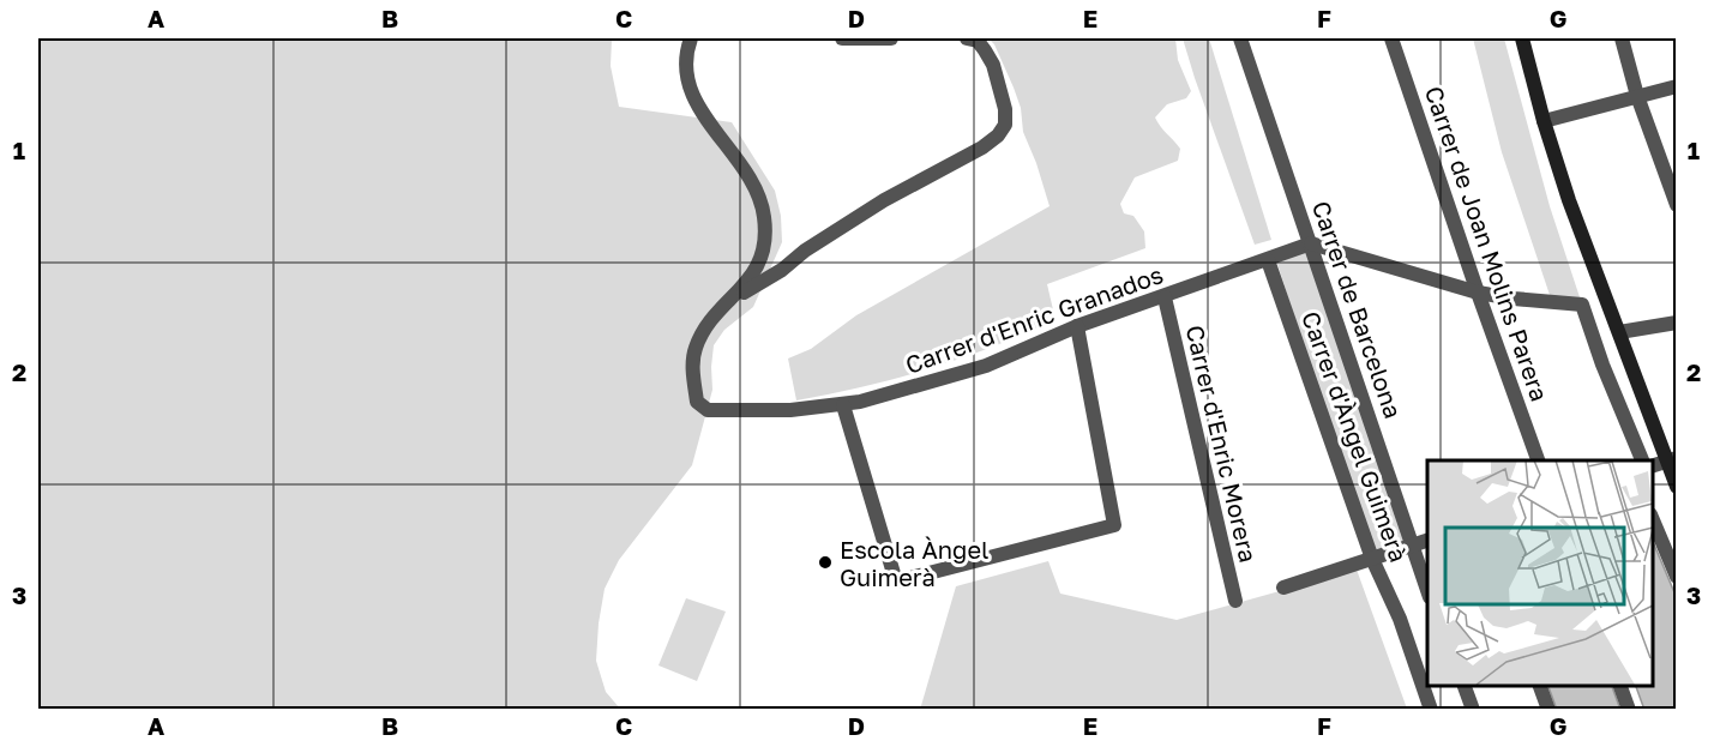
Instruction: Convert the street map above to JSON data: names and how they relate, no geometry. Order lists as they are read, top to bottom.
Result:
{
  "streets": {
    "street": [
      "Carrer de Joan Molins Parera",
      "Carrer de Barcelona",
      "Carrer d'Enric Granados",
      "Carrer d'Àngel Guimerà",
      "Carrer d'Enric Morera"
    ]
  },
  "crossings": [
    ["Carrer de Barcelona", "Carrer d'Enric Granados"],
    ["Carrer d'Enric Granados", "Carrer d'Àngel Guimerà"],
    ["Carrer d'Enric Granados", "Carrer d'Enric Morera"]
  ],
  "places": ["Escola Àngel Guimerà"],
  "grid": {
    "columns": [
      "A",
      "B",
      "C",
      "D",
      "E",
      "F",
      "G"
    ],
    "rows": ["1", "2", "3"]
  }
}
